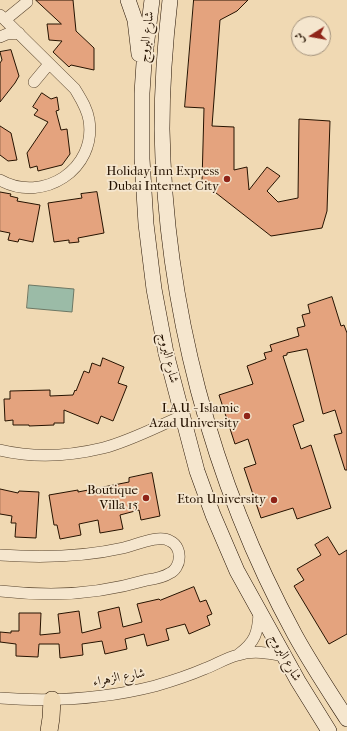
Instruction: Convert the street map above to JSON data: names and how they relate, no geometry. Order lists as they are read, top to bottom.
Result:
{
  "streets": {
    "street": ["شارع البروج", "شارع الزهراء"]
  },
  "crossings": [
    ["شارع البروج", "شارع الزهراء"]
  ],
  "places": [
    "Holiday Inn Express Dubai Internet City",
    "I.A.U - Islamic Azad University",
    "Boutique Villa 15",
    "Eton University"
  ],
  "north": "left"
}
